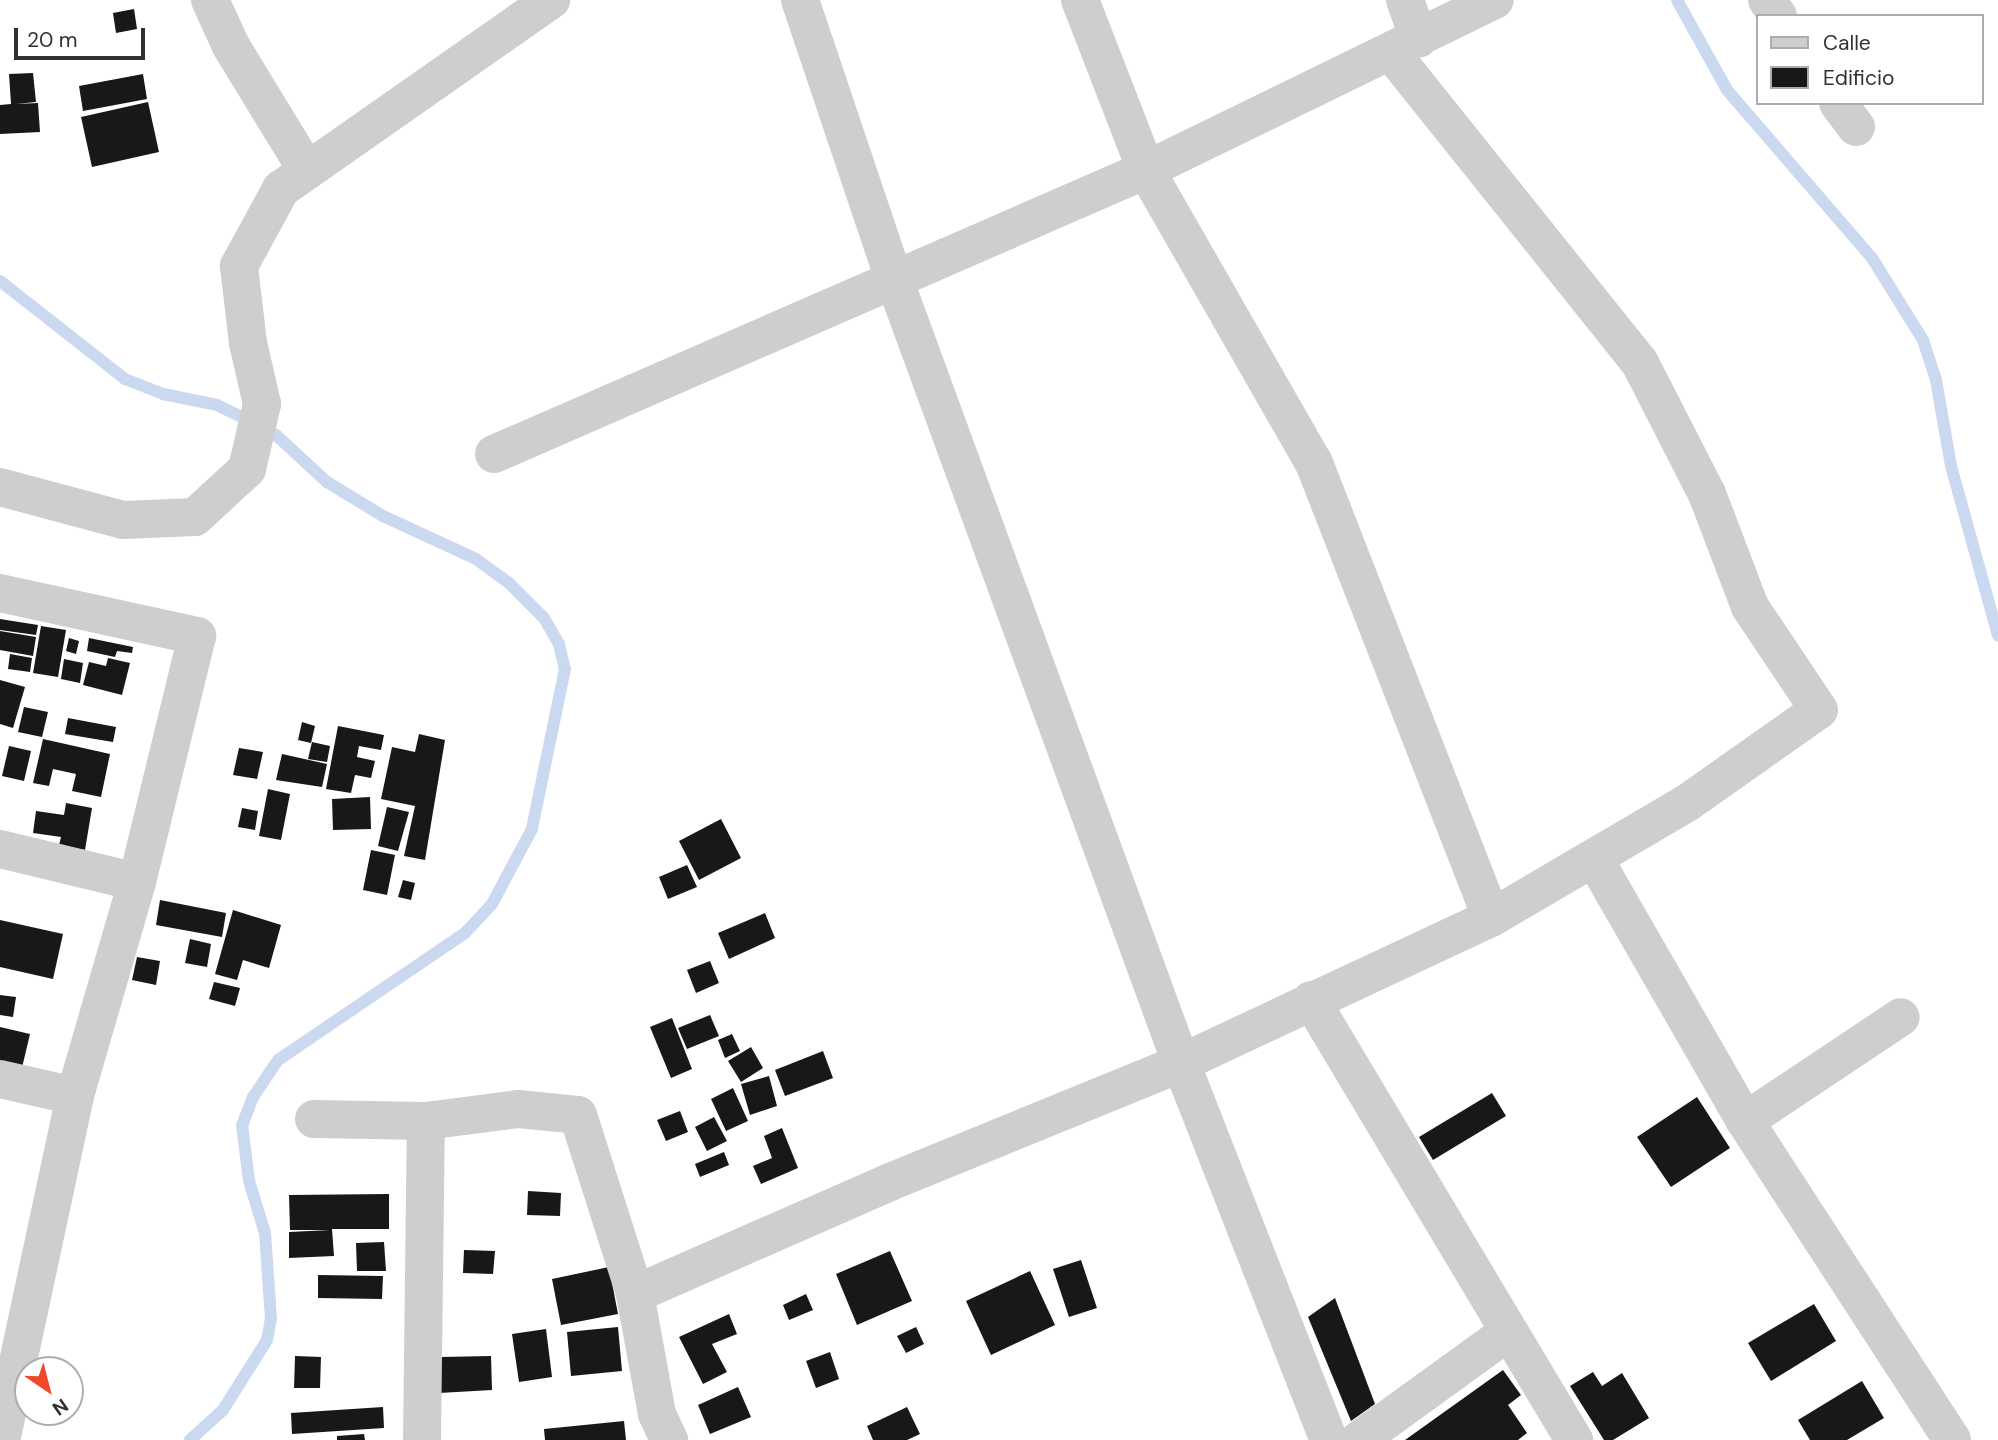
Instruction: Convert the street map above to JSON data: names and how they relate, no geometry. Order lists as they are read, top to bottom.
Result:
{
  "legend": ["Calle", "Edificio"],
  "scale_bar": "20 m",
  "north": "bottom right"
}
